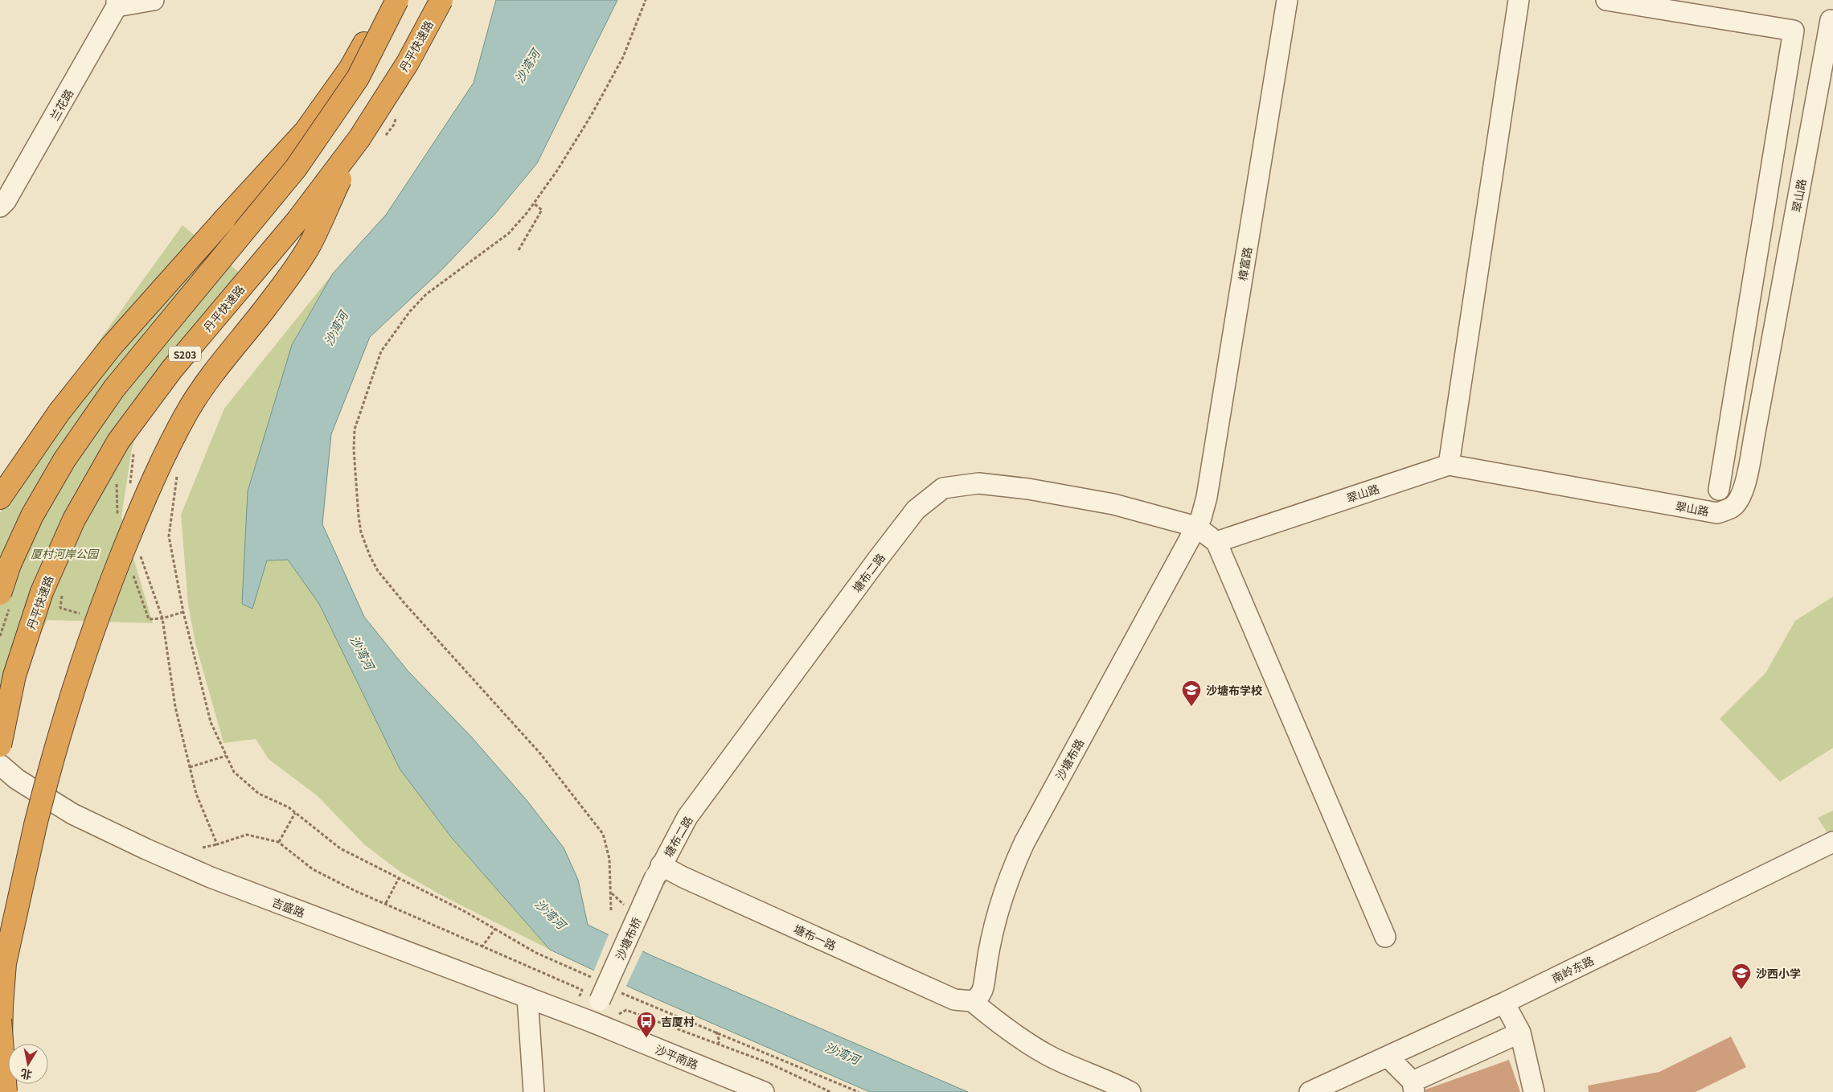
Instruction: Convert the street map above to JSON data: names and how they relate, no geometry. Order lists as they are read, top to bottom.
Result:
{
  "streets": {
    "highway": ["丹平快速路", "S203"],
    "street": [
      "兰花路",
      "翠山路",
      "樟富路",
      "塘布二路",
      "沙塘布路",
      "吉盛路",
      "塘布一路",
      "沙塘布桥",
      "南岭东路",
      "沙平南路"
    ]
  },
  "crossings": [
    ["樟富路", "塘布二路"],
    ["樟富路", "沙塘布路"],
    ["塘布二路", "沙塘布路"],
    ["塘布二路", "塘布一路"],
    ["塘布二路", "沙塘布桥"],
    ["沙塘布路", "塘布一路"],
    ["吉盛路", "沙塘布桥"],
    ["吉盛路", "沙平南路"],
    ["塘布一路", "沙塘布桥"],
    ["沙塘布桥", "沙平南路"]
  ],
  "water": ["沙湾河"],
  "parks": ["厦村河岸公园"],
  "places": {
    "school or university": ["沙塘布学校", "沙西小学"],
    "bus stop": ["吉厦村"]
  },
  "north": "bottom"
}
